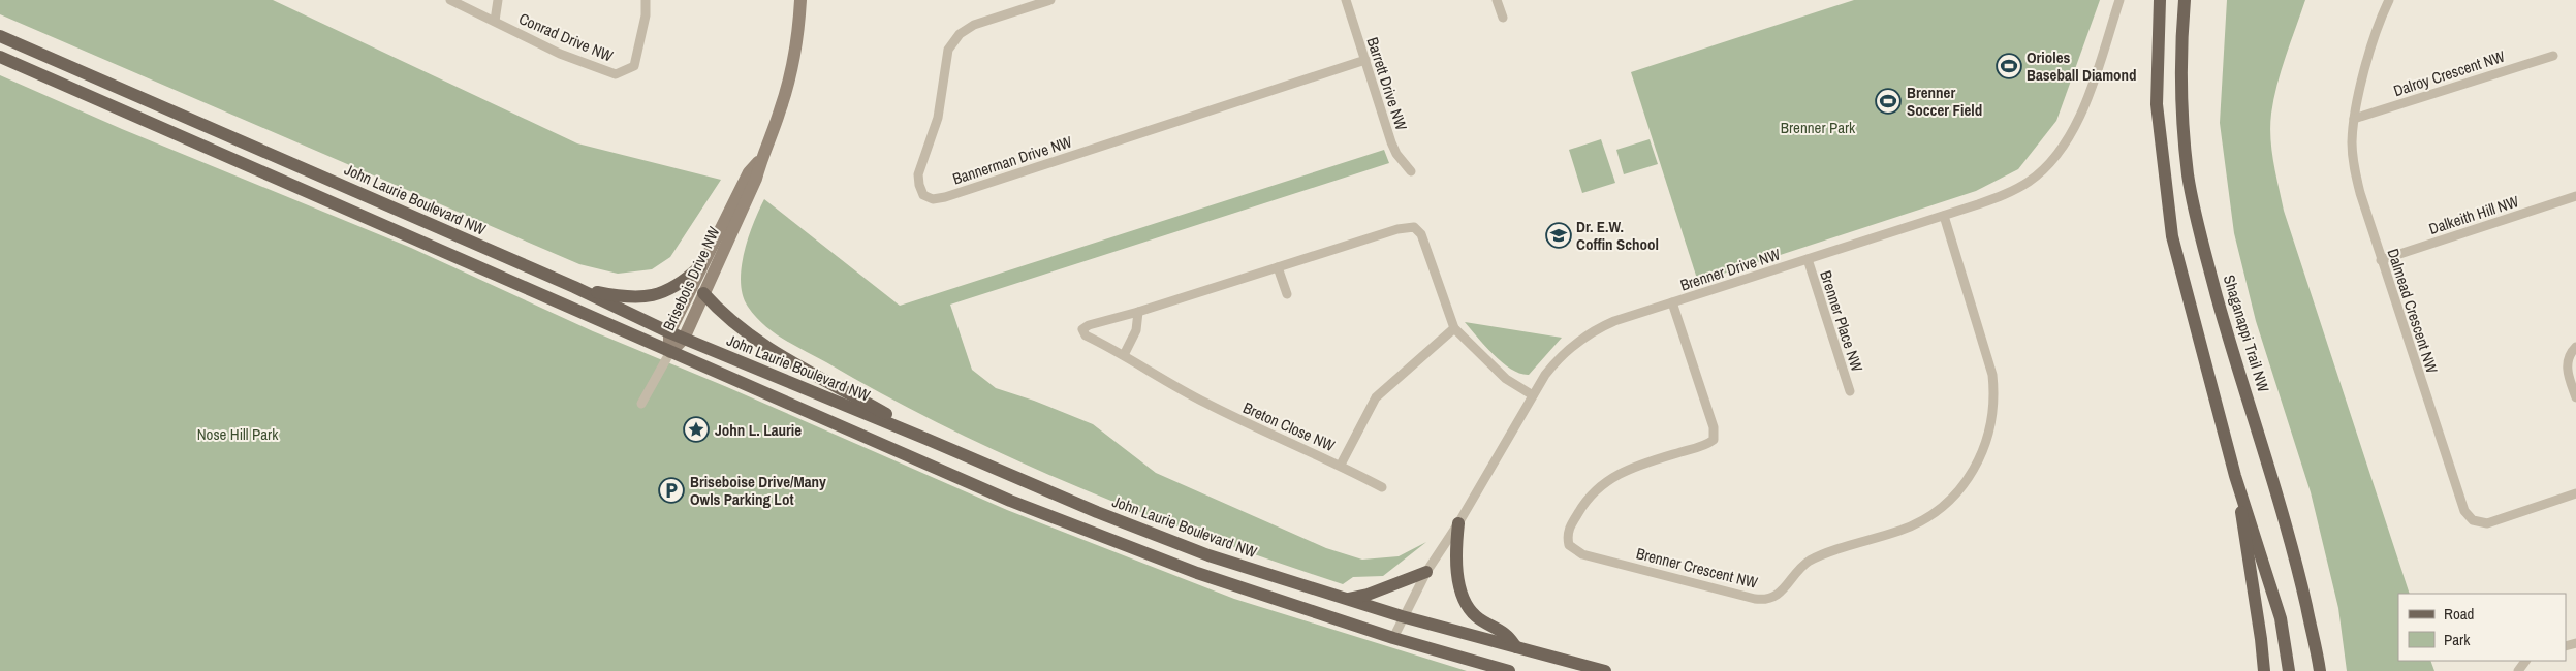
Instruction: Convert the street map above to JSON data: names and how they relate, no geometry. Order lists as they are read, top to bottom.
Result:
{
  "streets": {
    "main road": ["John Laurie Boulevard NW", "Shaganappi Trail NW"],
    "street": [
      "Conrad Drive NW",
      "Dalroy Crescent NW",
      "Barrett Drive NW",
      "Bannerman Drive NW",
      "Dalkeith Hill NW",
      "Brenner Drive NW",
      "Brisebois Drive NW",
      "Dalmead Crescent NW",
      "Brenner Place NW",
      "Breton Close NW",
      "Brenner Crescent NW"
    ]
  },
  "crossings": [
    ["Dalroy Crescent NW", "Dalmead Crescent NW"],
    ["Barrett Drive NW", "Bannerman Drive NW"],
    ["John Laurie Boulevard NW", "Brenner Drive NW"],
    ["John Laurie Boulevard NW", "Brisebois Drive NW"],
    ["Dalkeith Hill NW", "Dalmead Crescent NW"],
    ["Brenner Drive NW", "Brenner Place NW"],
    ["Brenner Drive NW", "Breton Close NW"],
    ["Brenner Drive NW", "Brenner Crescent NW"]
  ],
  "parks": ["Brenner Park", "Nose Hill Park"],
  "places": {
    "sports": ["Orioles Baseball Diamond", "Brenner Soccer Field"],
    "school or university": ["Dr. E.W. Coffin School"],
    "place": ["John L. Laurie"],
    "parking": ["Briseboise Drive/Many Owls Parking Lot"]
  },
  "legend": ["Road", "Park"]
}
